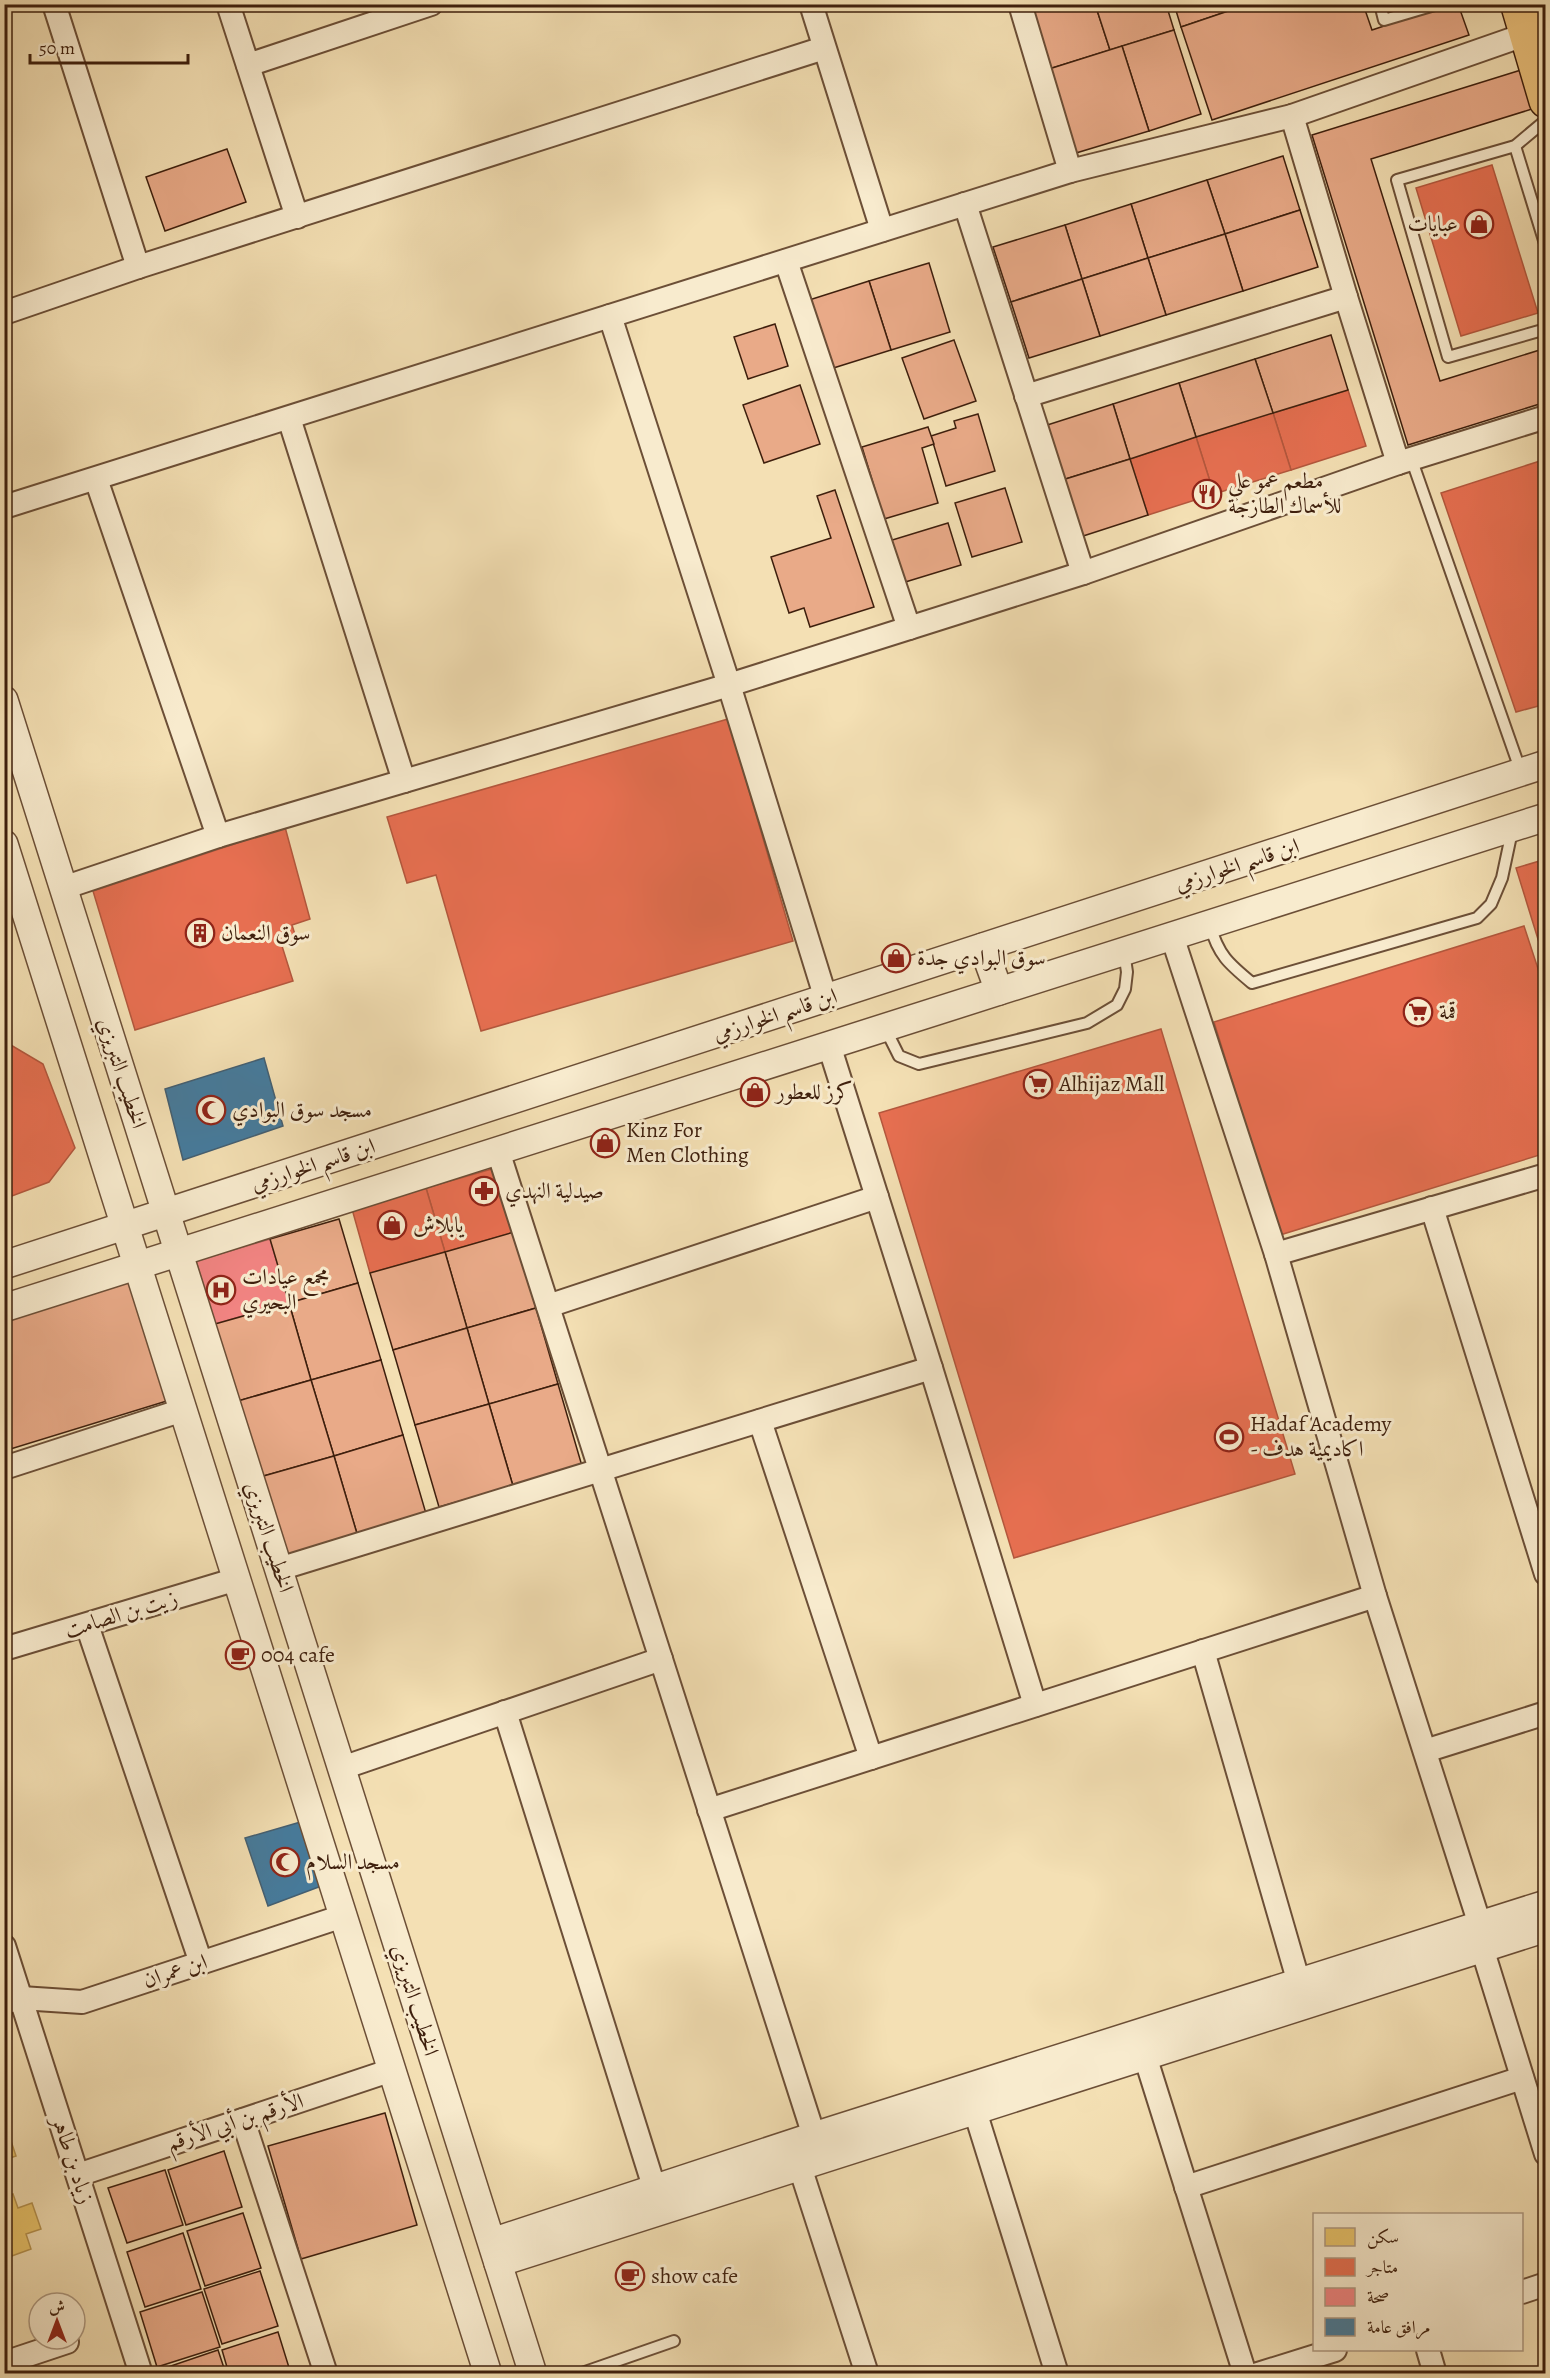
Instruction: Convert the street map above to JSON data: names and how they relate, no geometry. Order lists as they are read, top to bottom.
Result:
{
  "streets": {
    "street": [
      "ابن قاسم الخوارزمي",
      "الخطيب التبريزي",
      "زيت بن الصامت",
      "ابن عمران",
      "الأرقم بن أبي الأرقم",
      "زياد بن طاهر"
    ]
  },
  "crossings": [
    ["ابن قاسم الخوارزمي", "الخطيب التبريزي"],
    ["الخطيب التبريزي", "زيت بن الصامت"],
    ["الخطيب التبريزي", "ابن عمران"],
    ["الخطيب التبريزي", "الأرقم بن أبي الأرقم"],
    ["ابن عمران", "زياد بن طاهر"],
    ["الأرقم بن أبي الأرقم", "زياد بن طاهر"]
  ],
  "places": {
    "shop": [
      "عبايات",
      "سوق البوادي جدة",
      "كرز للعطور",
      "Kinz For Men Clothing",
      "يابلاش"
    ],
    "restaurant": ["مطعم عمو علي للأسماك الطازجة"],
    "building": ["سوق النعمان"],
    "supermarket": ["قمة", "Alhijaz Mall"],
    "mosque": ["مسجد سوق البوادي", "مسجد السلام"],
    "pharmacy": ["صيدلية النهدي"],
    "hospital": ["مجمع عيادات البحيري"],
    "sports": ["Hadaf Academy - اكاديمية هدف"],
    "cafe": ["004 cafe", "show cafe"]
  },
  "legend": [
    "سكن",
    "متاجر",
    "صحة",
    "مرافق عامة"
  ],
  "scale_bar": "50 m",
  "north": "top"
}
